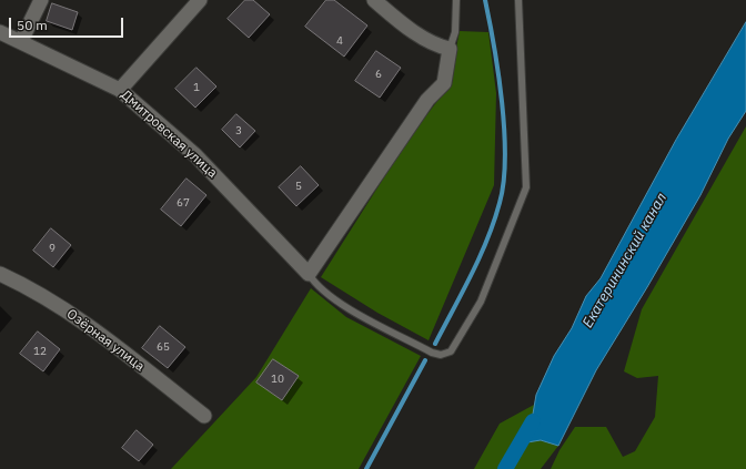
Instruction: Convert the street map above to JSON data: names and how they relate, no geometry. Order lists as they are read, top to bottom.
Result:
{
  "streets": {
    "street": ["Дмитровская улица", "Озёрная улица"]
  },
  "water": ["Екатерининский канал"],
  "house_numbers": [
    "4",
    "6",
    "1",
    "3",
    "5",
    "67",
    "9",
    "65",
    "12",
    "10"
  ],
  "scale_bar": "50 m"
}
